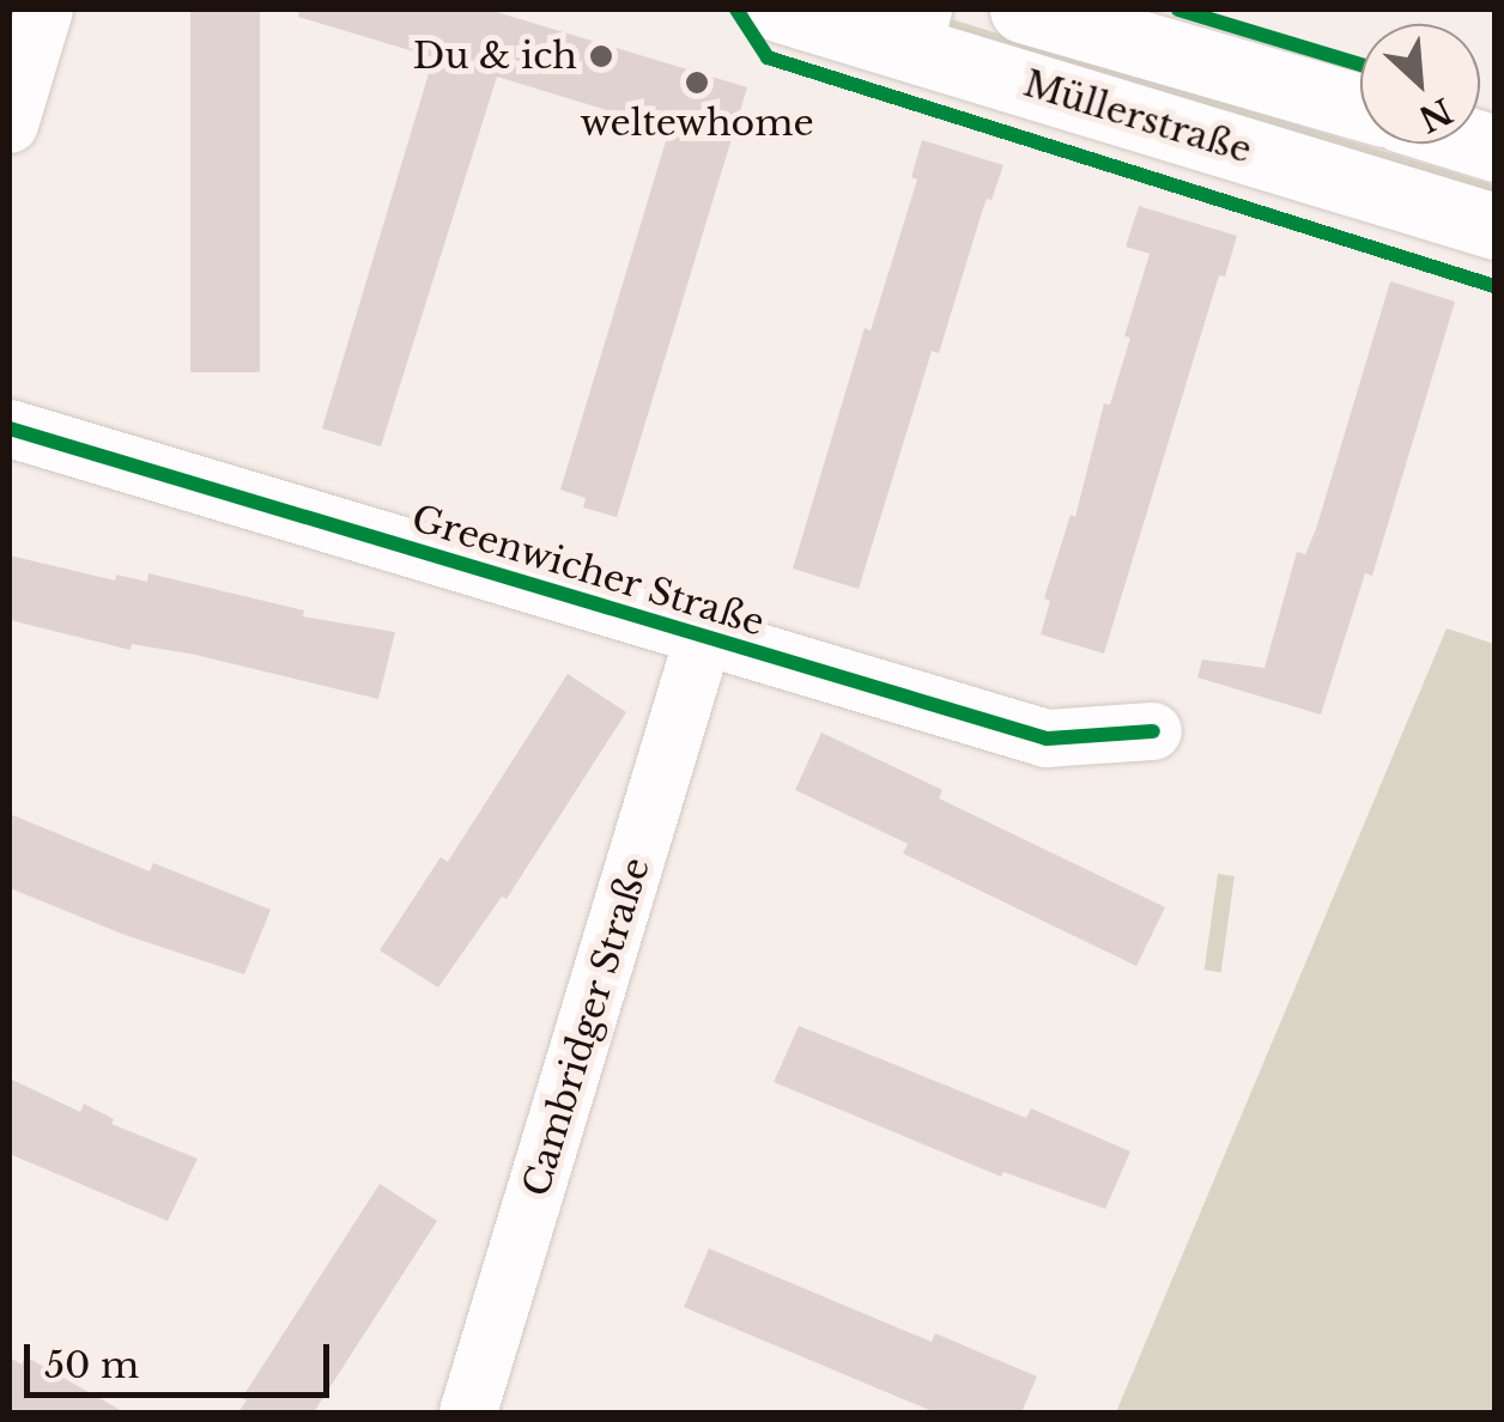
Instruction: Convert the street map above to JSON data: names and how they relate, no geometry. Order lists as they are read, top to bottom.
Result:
{
  "streets": {
    "main road": ["Müllerstraße"],
    "street": ["Greenwicher Straße", "Cambridger Straße"]
  },
  "crossings": [
    ["Greenwicher Straße", "Cambridger Straße"]
  ],
  "places": ["Du & ich", "weltewhome"],
  "scale_bar": "50 m",
  "north": "bottom right"
}
